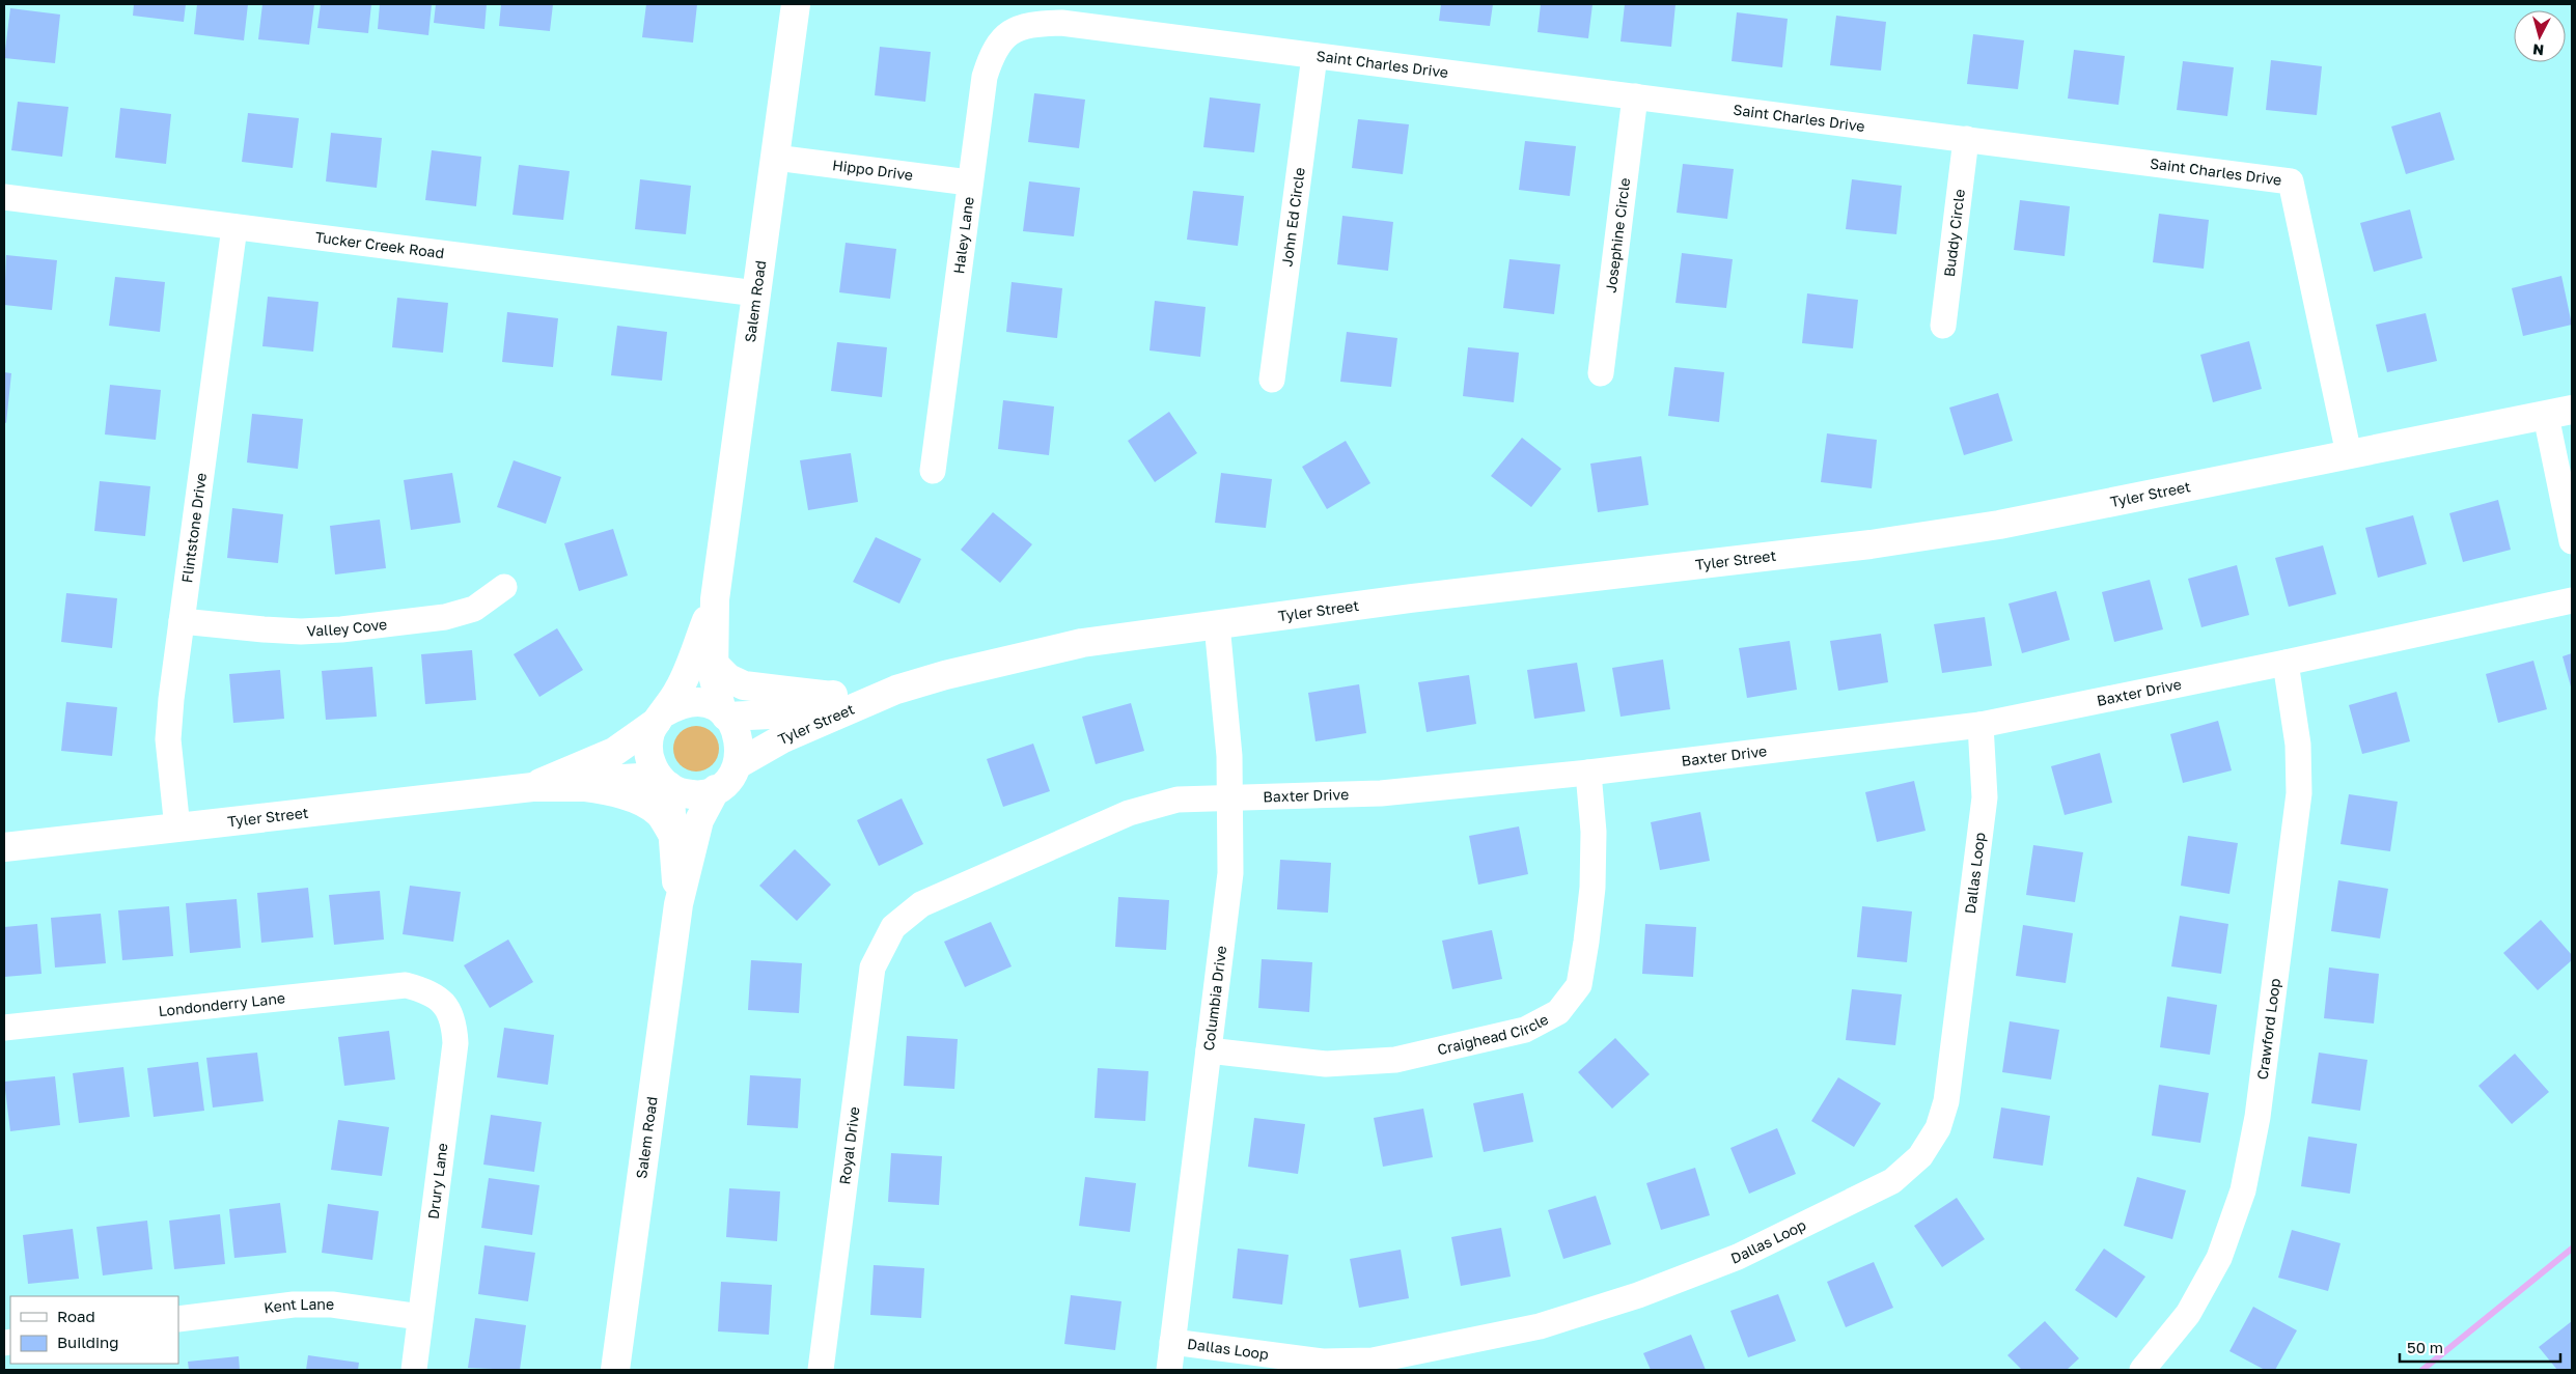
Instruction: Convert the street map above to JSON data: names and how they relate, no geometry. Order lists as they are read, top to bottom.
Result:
{
  "streets": {
    "street": [
      "Saint Charles Drive",
      "Hippo Drive",
      "John Ed Circle",
      "Buddy Circle",
      "Haley Lane",
      "Josephine Circle",
      "Tucker Creek Road",
      "Salem Road",
      "Tyler Street",
      "Flintstone Drive",
      "Valley Cove",
      "Baxter Drive",
      "Dallas Loop",
      "Columbia Drive",
      "Londonderry Lane",
      "Crawford Loop",
      "Craighead Circle",
      "Royal Drive",
      "Drury Lane",
      "Kent Lane"
    ]
  },
  "crossings": [
    ["Saint Charles Drive", "John Ed Circle"],
    ["Saint Charles Drive", "Buddy Circle"],
    ["Saint Charles Drive", "Haley Lane"],
    ["Saint Charles Drive", "Josephine Circle"],
    ["Saint Charles Drive", "Tyler Street"],
    ["Hippo Drive", "Haley Lane"],
    ["Hippo Drive", "Salem Road"],
    ["Tucker Creek Road", "Salem Road"],
    ["Tucker Creek Road", "Flintstone Drive"],
    ["Salem Road", "Tyler Street"],
    ["Tyler Street", "Flintstone Drive"],
    ["Tyler Street", "Columbia Drive"],
    ["Flintstone Drive", "Valley Cove"],
    ["Baxter Drive", "Dallas Loop"],
    ["Baxter Drive", "Columbia Drive"],
    ["Baxter Drive", "Crawford Loop"],
    ["Baxter Drive", "Craighead Circle"],
    ["Baxter Drive", "Royal Drive"],
    ["Dallas Loop", "Columbia Drive"],
    ["Columbia Drive", "Craighead Circle"],
    ["Londonderry Lane", "Drury Lane"],
    ["Drury Lane", "Kent Lane"]
  ],
  "legend": ["Road", "Building"],
  "scale_bar": "50 m",
  "north": "bottom"
}
